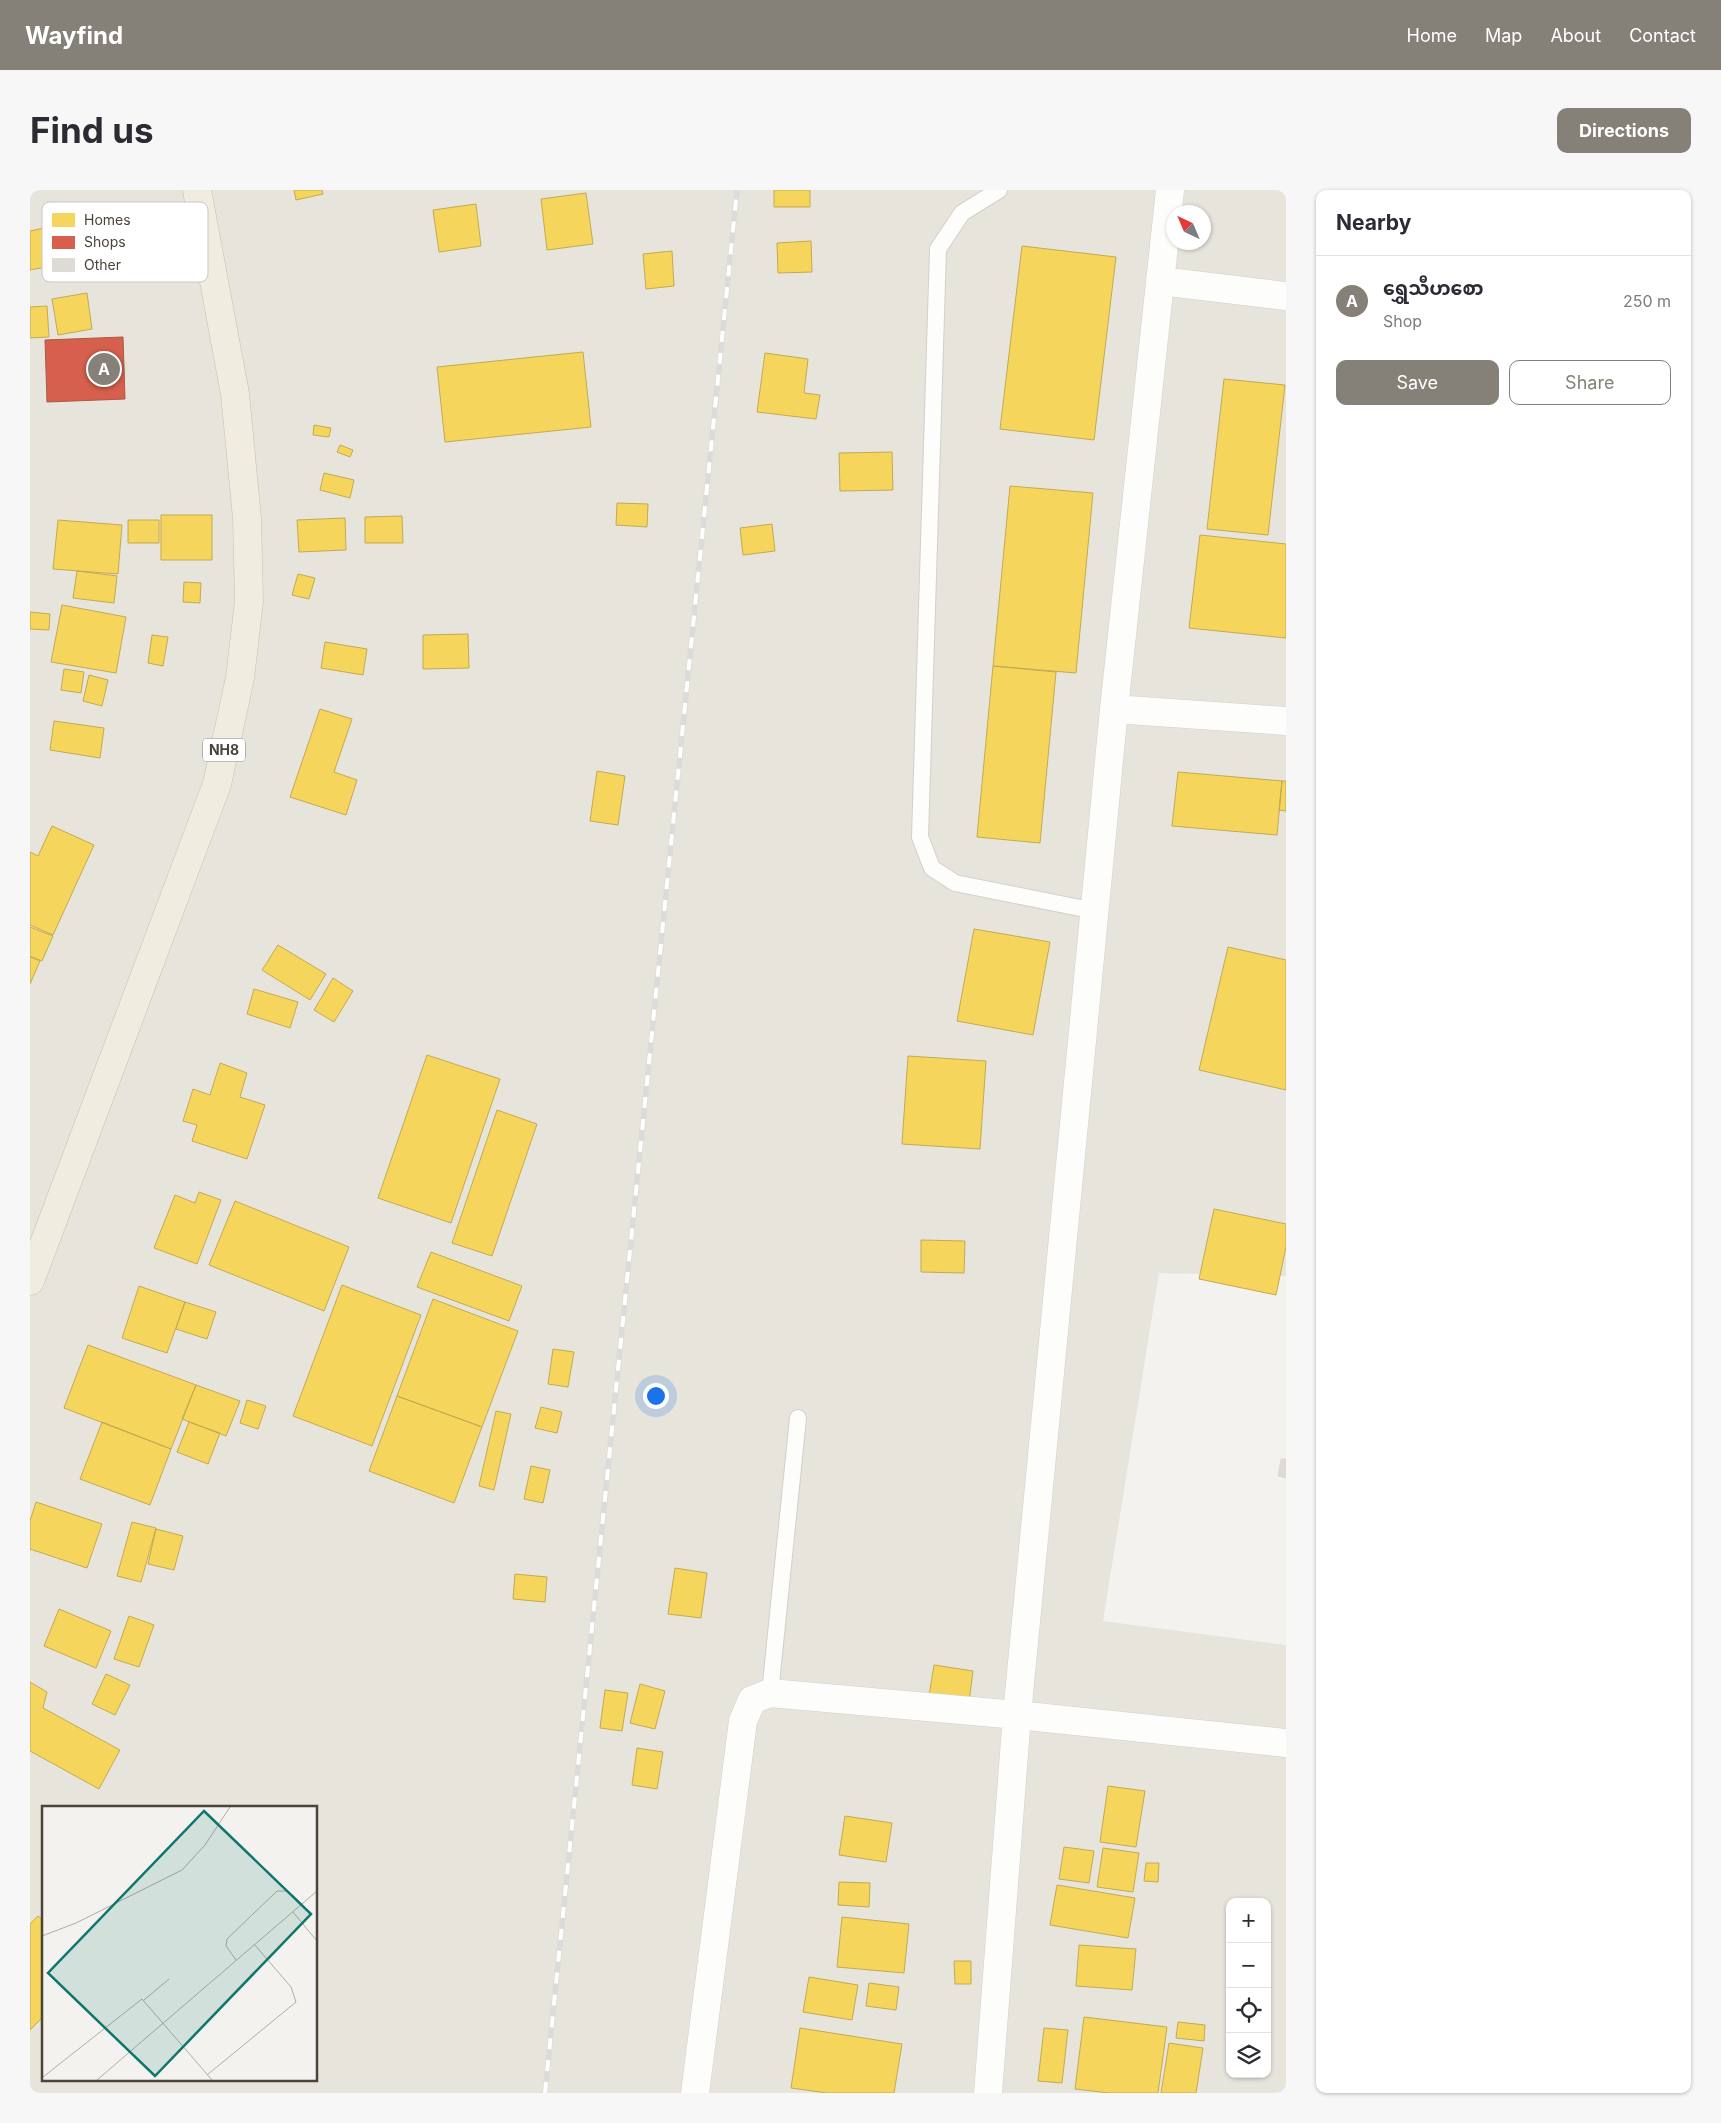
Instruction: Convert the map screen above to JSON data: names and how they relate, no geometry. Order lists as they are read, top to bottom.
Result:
{
  "streets": {
    "highway": ["NH8"]
  },
  "legend": ["Homes", "Shops", "Other"],
  "north": "top left",
  "page": {
    "header": "Wayfind",
    "nav": [
      "Home",
      "Map",
      "About",
      "Contact"
    ],
    "buttons": [
      "Directions",
      ["Save", "Share"]
    ],
    "title": "Find us",
    "heading": "Nearby",
    "list": [
      {
        "mark": "A",
        "name": "ရွှေသီဟစော",
        "note": "Shop",
        "value": "250 m"
      }
    ],
    "pins": "A",
    "map_buttons": ["+", "−"]
  }
}
